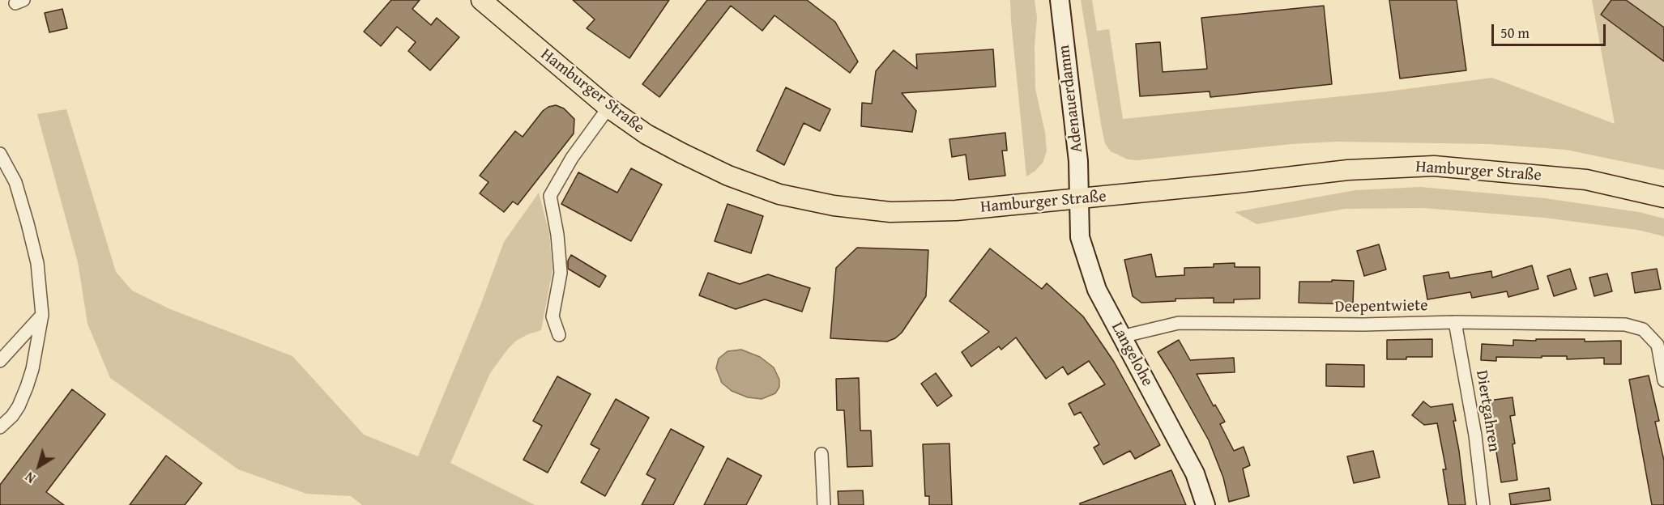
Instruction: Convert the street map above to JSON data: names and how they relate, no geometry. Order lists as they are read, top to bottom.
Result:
{
  "streets": {
    "main road": ["Hamburger Straße"],
    "street": [
      "Adenauerdamm",
      "Deepentwiete",
      "Langelohe",
      "Diertgahren"
    ]
  },
  "crossings": [
    ["Hamburger Straße", "Adenauerdamm"],
    ["Hamburger Straße", "Langelohe"],
    ["Adenauerdamm", "Langelohe"],
    ["Deepentwiete", "Langelohe"],
    ["Deepentwiete", "Diertgahren"]
  ],
  "scale_bar": "50 m",
  "north": "bottom left"
}
